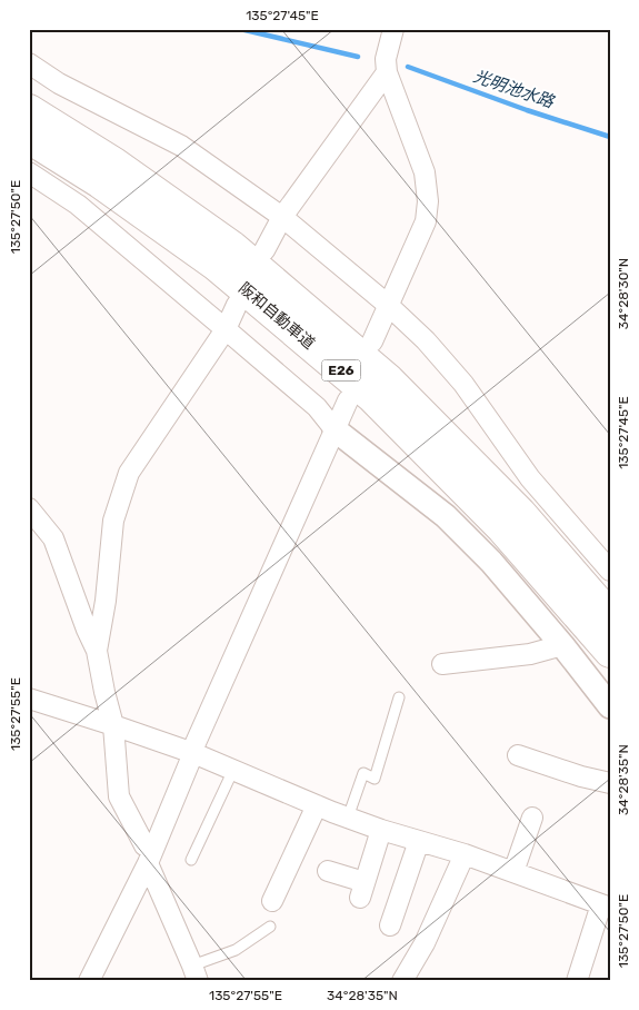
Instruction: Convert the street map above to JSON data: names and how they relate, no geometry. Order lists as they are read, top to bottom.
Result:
{
  "streets": {
    "highway": ["阪和自動車道", "E26"]
  },
  "water": ["光明池水路"],
  "coordinates": [
    "135°27'45\"E",
    "135°27'50\"E",
    "34°28'30\"N",
    "135°27'55\"E",
    "34°28'35\"N"
  ]
}
